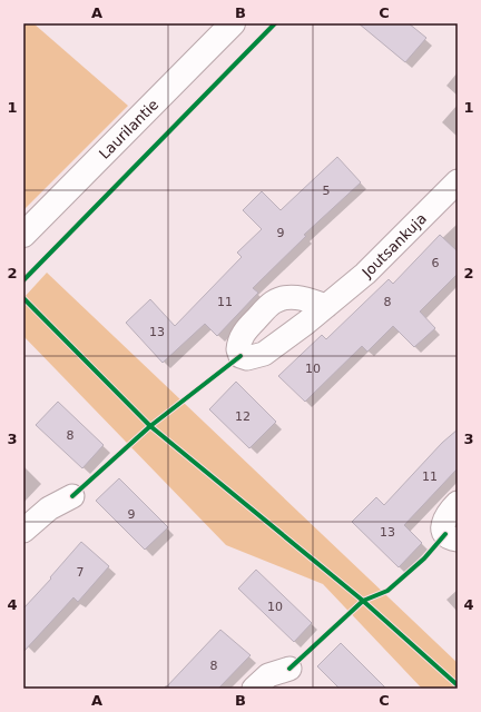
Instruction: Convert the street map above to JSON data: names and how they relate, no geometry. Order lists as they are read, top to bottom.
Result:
{
  "streets": {
    "street": ["Laurilantie", "Joutsankuja"]
  },
  "house_numbers": [
    "5",
    "9",
    "6",
    "11",
    "8",
    "13",
    "10",
    "12",
    "8",
    "11",
    "9",
    "13",
    "7",
    "10",
    "8"
  ],
  "grid": {
    "columns": ["A", "B", "C"],
    "rows": [
      "1",
      "2",
      "3",
      "4"
    ]
  }
}
